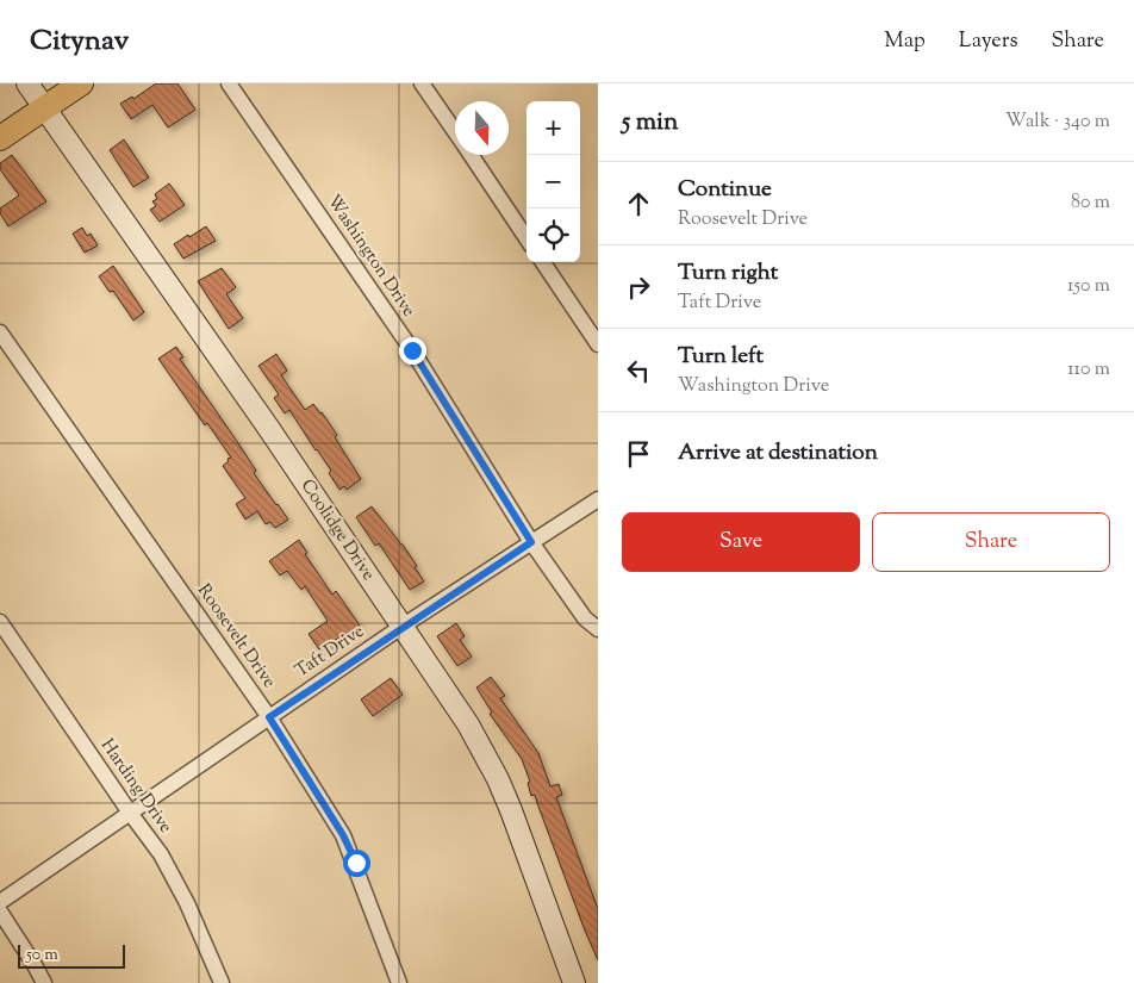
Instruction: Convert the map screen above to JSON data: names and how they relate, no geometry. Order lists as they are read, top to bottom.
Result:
{
  "streets": {
    "street": [
      "Washington Drive",
      "Coolidge Drive",
      "Roosevelt Drive",
      "Taft Drive",
      "Harding Drive"
    ]
  },
  "crossings": [
    ["Washington Drive", "Taft Drive"],
    ["Coolidge Drive", "Taft Drive"],
    ["Roosevelt Drive", "Taft Drive"],
    ["Taft Drive", "Harding Drive"]
  ],
  "scale_bar": "50 m",
  "north": "bottom",
  "page": {
    "header": "Citynav",
    "nav": ["Map", "Layers", "Share"],
    "heading": ["5 min", "Walk · 340 m"],
    "map_buttons": ["+", "−"],
    "list": [
      ["Continue", "Roosevelt Drive", "80 m"],
      ["Turn right", "Taft Drive", "150 m"],
      ["Turn left", "Washington Drive", "110 m"],
      "Arrive at destination"
    ],
    "buttons": ["Save", "Share"],
    "scale": "50 m"
  }
}
